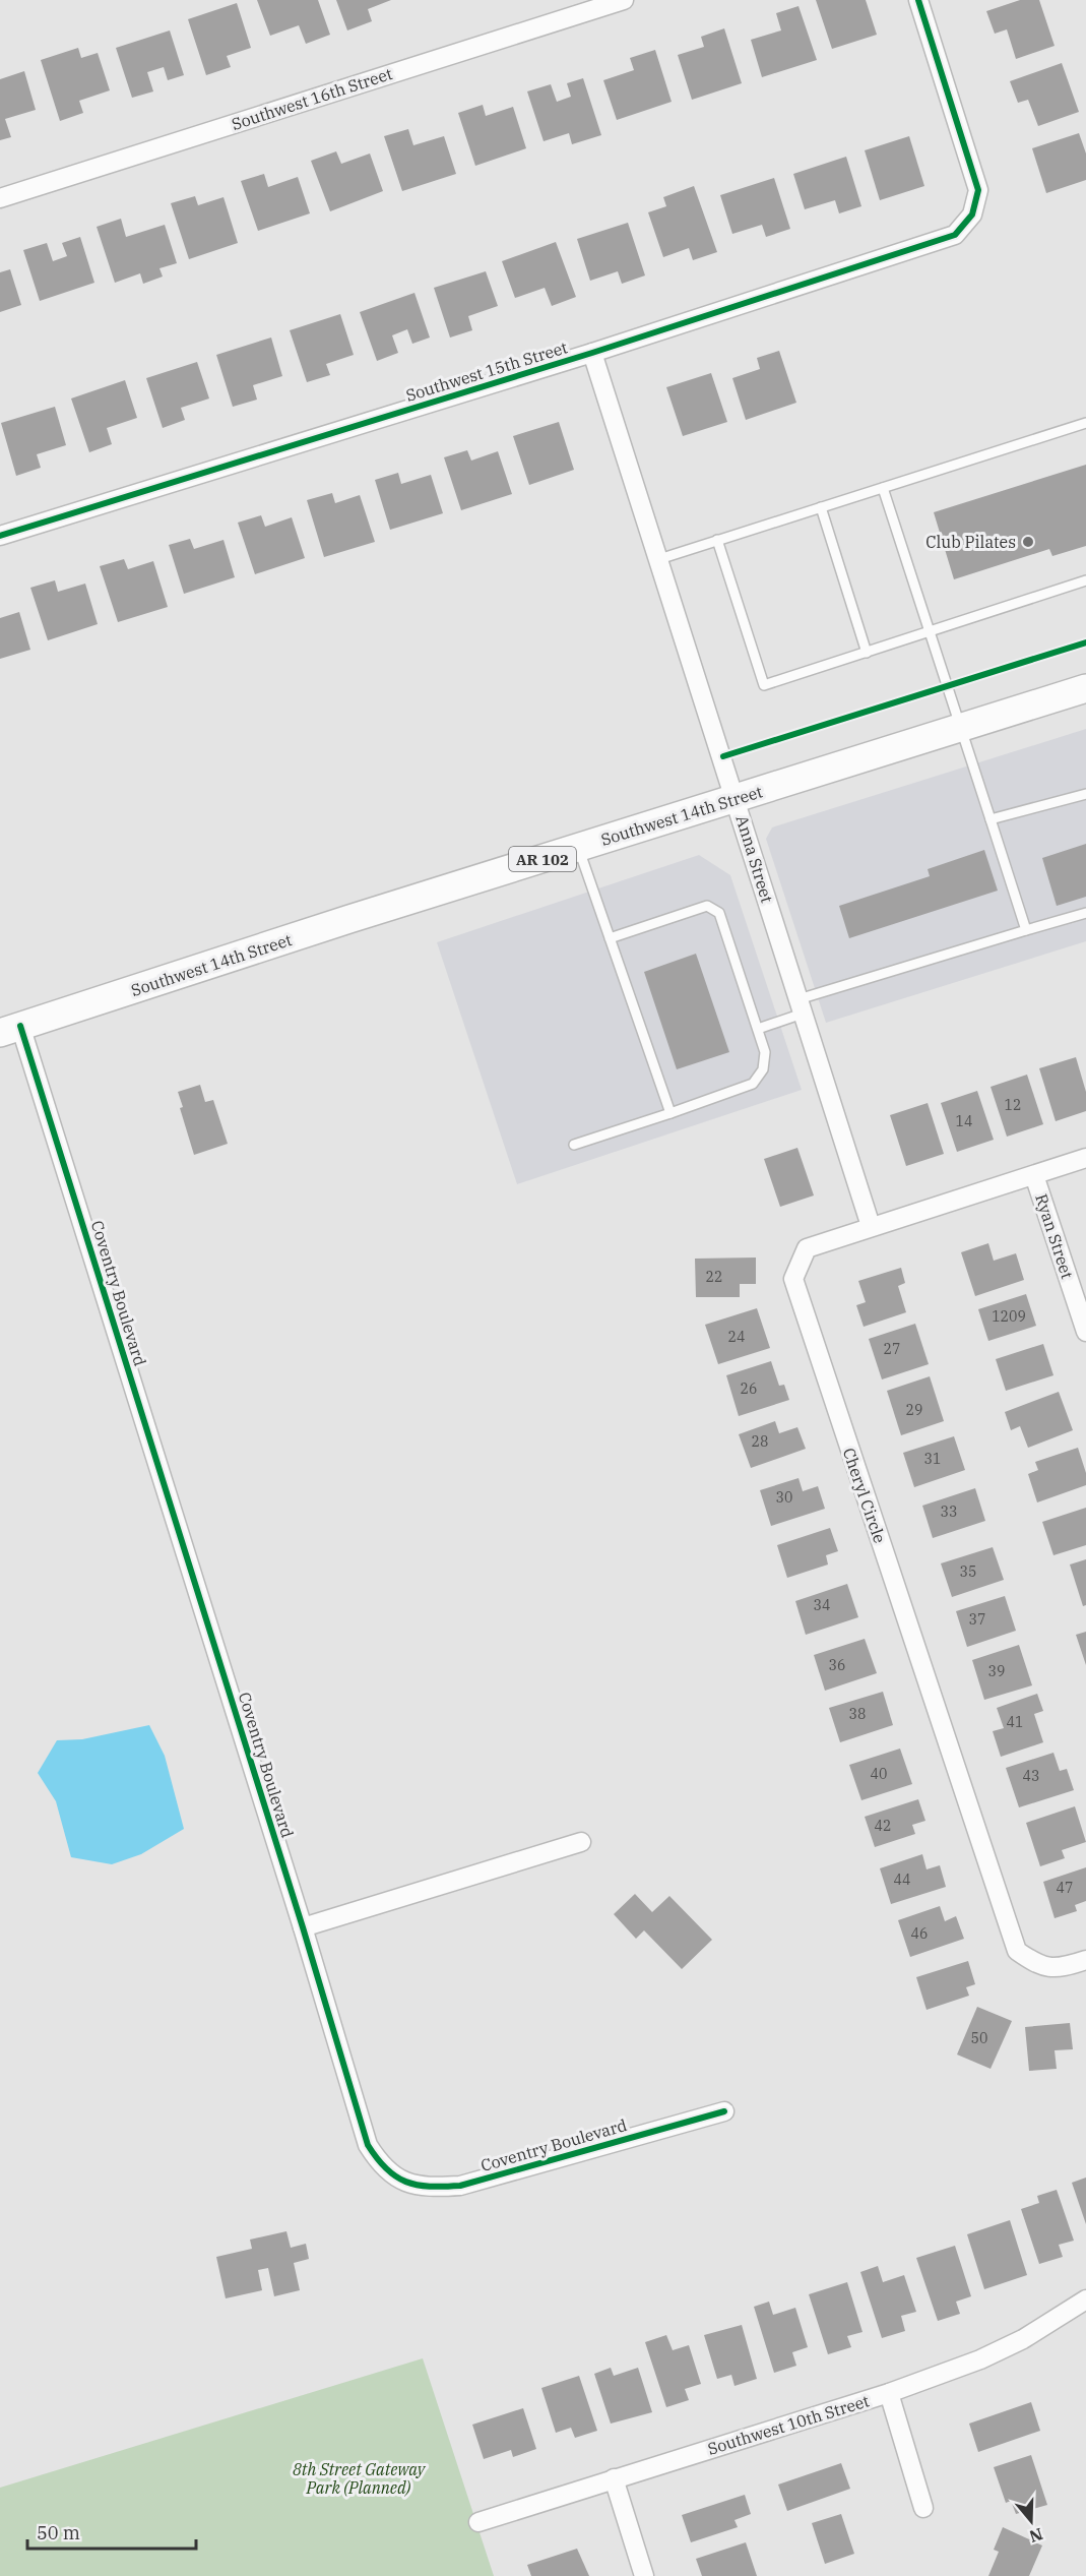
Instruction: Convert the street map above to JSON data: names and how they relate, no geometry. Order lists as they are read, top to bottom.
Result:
{
  "streets": {
    "main road": ["Southwest 14th Street", "AR 102"],
    "street": [
      "Southwest 16th Street",
      "Southwest 15th Street",
      "Anna Street",
      "Ryan Street",
      "Coventry Boulevard",
      "Cheryl Circle",
      "Southwest 10th Street"
    ]
  },
  "crossings": [
    ["Southwest 15th Street", "Anna Street"],
    ["Southwest 14th Street", "Anna Street"],
    ["Southwest 14th Street", "Coventry Boulevard"],
    ["Anna Street", "Cheryl Circle"],
    ["Ryan Street", "Cheryl Circle"]
  ],
  "parks": ["8th Street Gateway Park (Planned)"],
  "places": ["Club Pilates"],
  "house_numbers": [
    "12",
    "14",
    "22",
    "1209",
    "24",
    "27",
    "26",
    "29",
    "28",
    "31",
    "30",
    "33",
    "35",
    "34",
    "37",
    "36",
    "39",
    "38",
    "41",
    "40",
    "43",
    "42",
    "44",
    "47",
    "46",
    "50"
  ],
  "scale_bar": "50 m",
  "north": "bottom"
}
